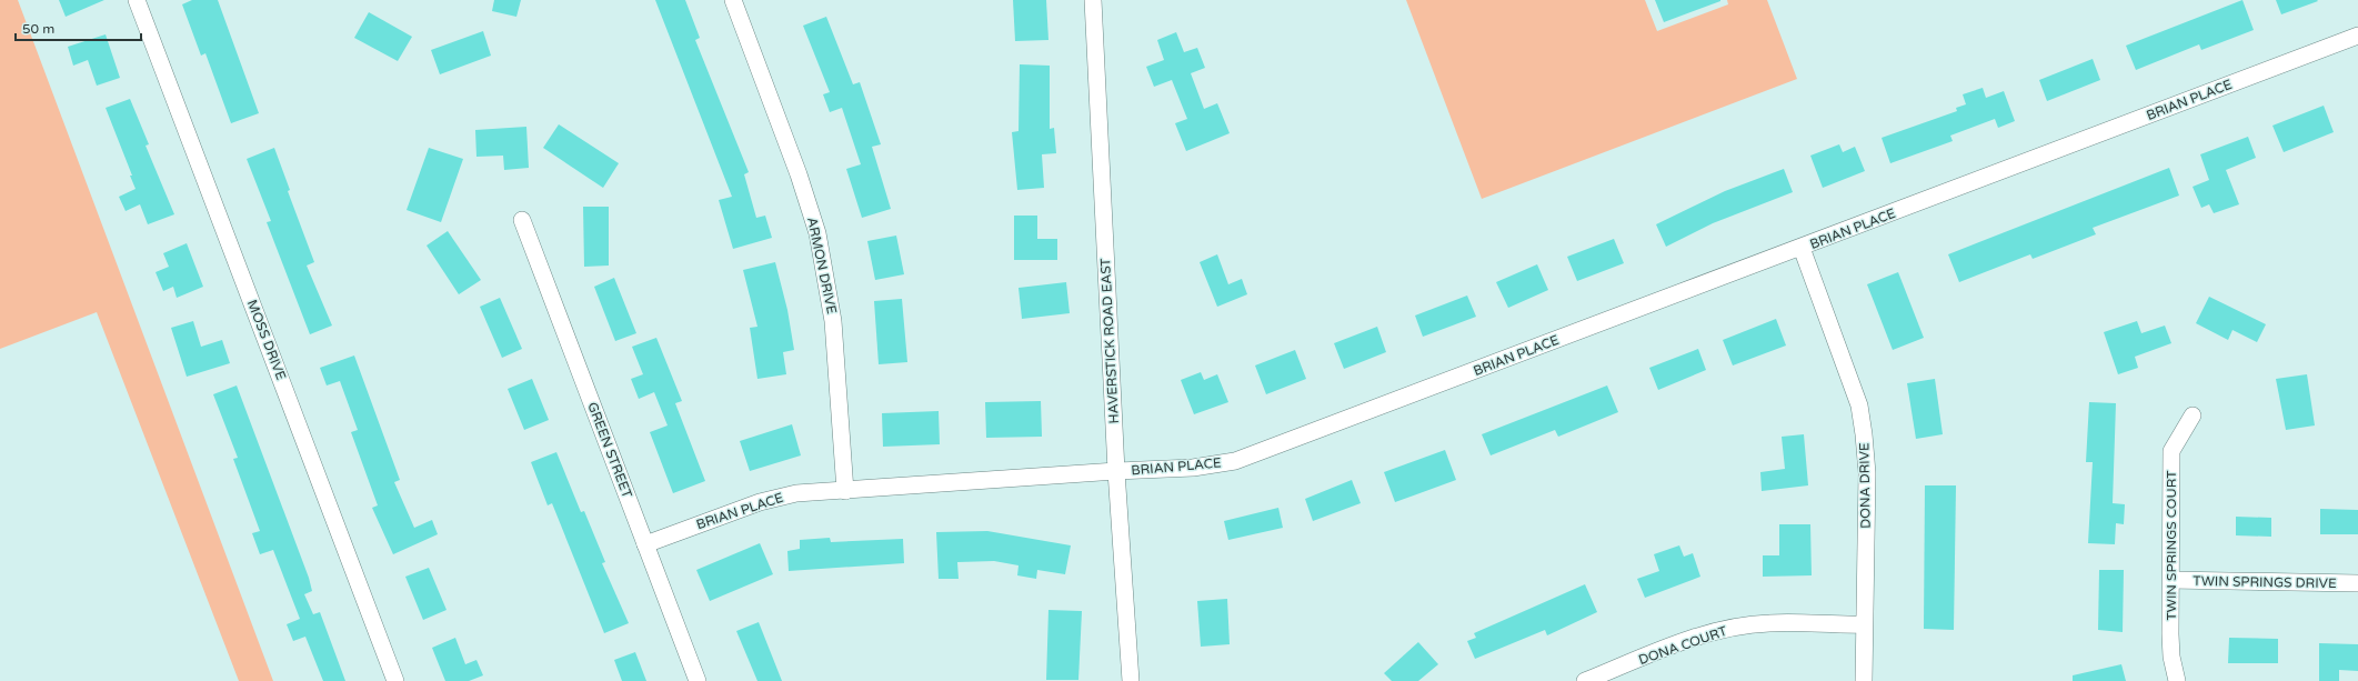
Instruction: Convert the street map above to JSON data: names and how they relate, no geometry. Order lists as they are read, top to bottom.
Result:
{
  "streets": {
    "street": [
      "BRIAN PLACE",
      "ARMON DRIVE",
      "MOSS DRIVE",
      "HAVERSTICK ROAD EAST",
      "GREEN STREET",
      "DONA DRIVE",
      "TWIN SPRINGS COURT",
      "TWIN SPRINGS DRIVE",
      "DONA COURT"
    ]
  },
  "crossings": [
    ["BRIAN PLACE", "ARMON DRIVE"],
    ["BRIAN PLACE", "HAVERSTICK ROAD EAST"],
    ["BRIAN PLACE", "GREEN STREET"],
    ["BRIAN PLACE", "DONA DRIVE"],
    ["DONA DRIVE", "DONA COURT"],
    ["TWIN SPRINGS COURT", "TWIN SPRINGS DRIVE"]
  ],
  "scale_bar": "50 m"
}
